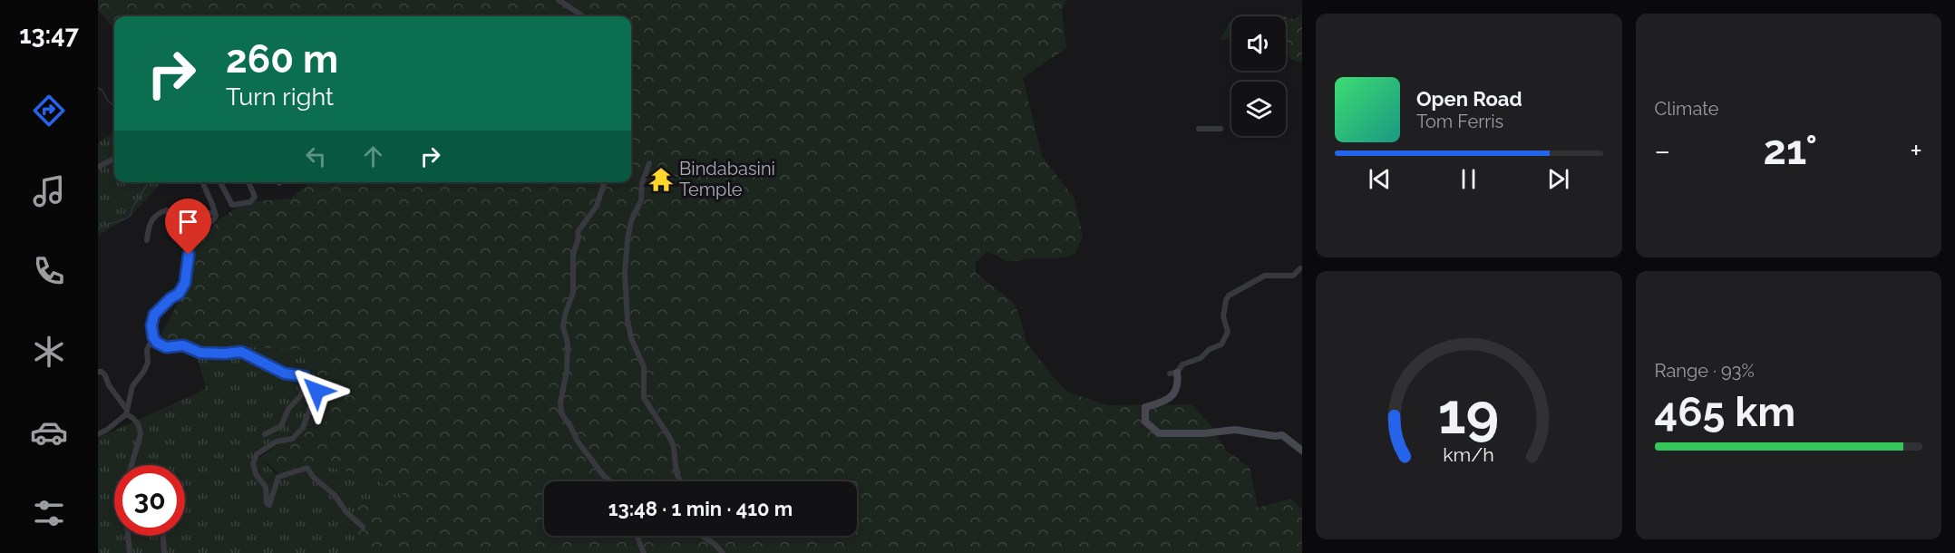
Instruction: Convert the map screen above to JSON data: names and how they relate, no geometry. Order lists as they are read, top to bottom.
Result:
{
  "places": {
    "temple": ["Bindabasini Temple"]
  },
  "page": {
    "tabs": "13:47",
    "tile": [
      "Climate",
      ["Range · 93%", "465 km"]
    ],
    "turn": ["260 m", "Turn right"],
    "song": ["Open Road", "Tom Ferris"],
    "heat": ["−", "21°", "+"],
    "limit": "30",
    "trip": "13:48 · 1 min · 410 m",
    "gauge": ["19", "km/h"]
  }
}
